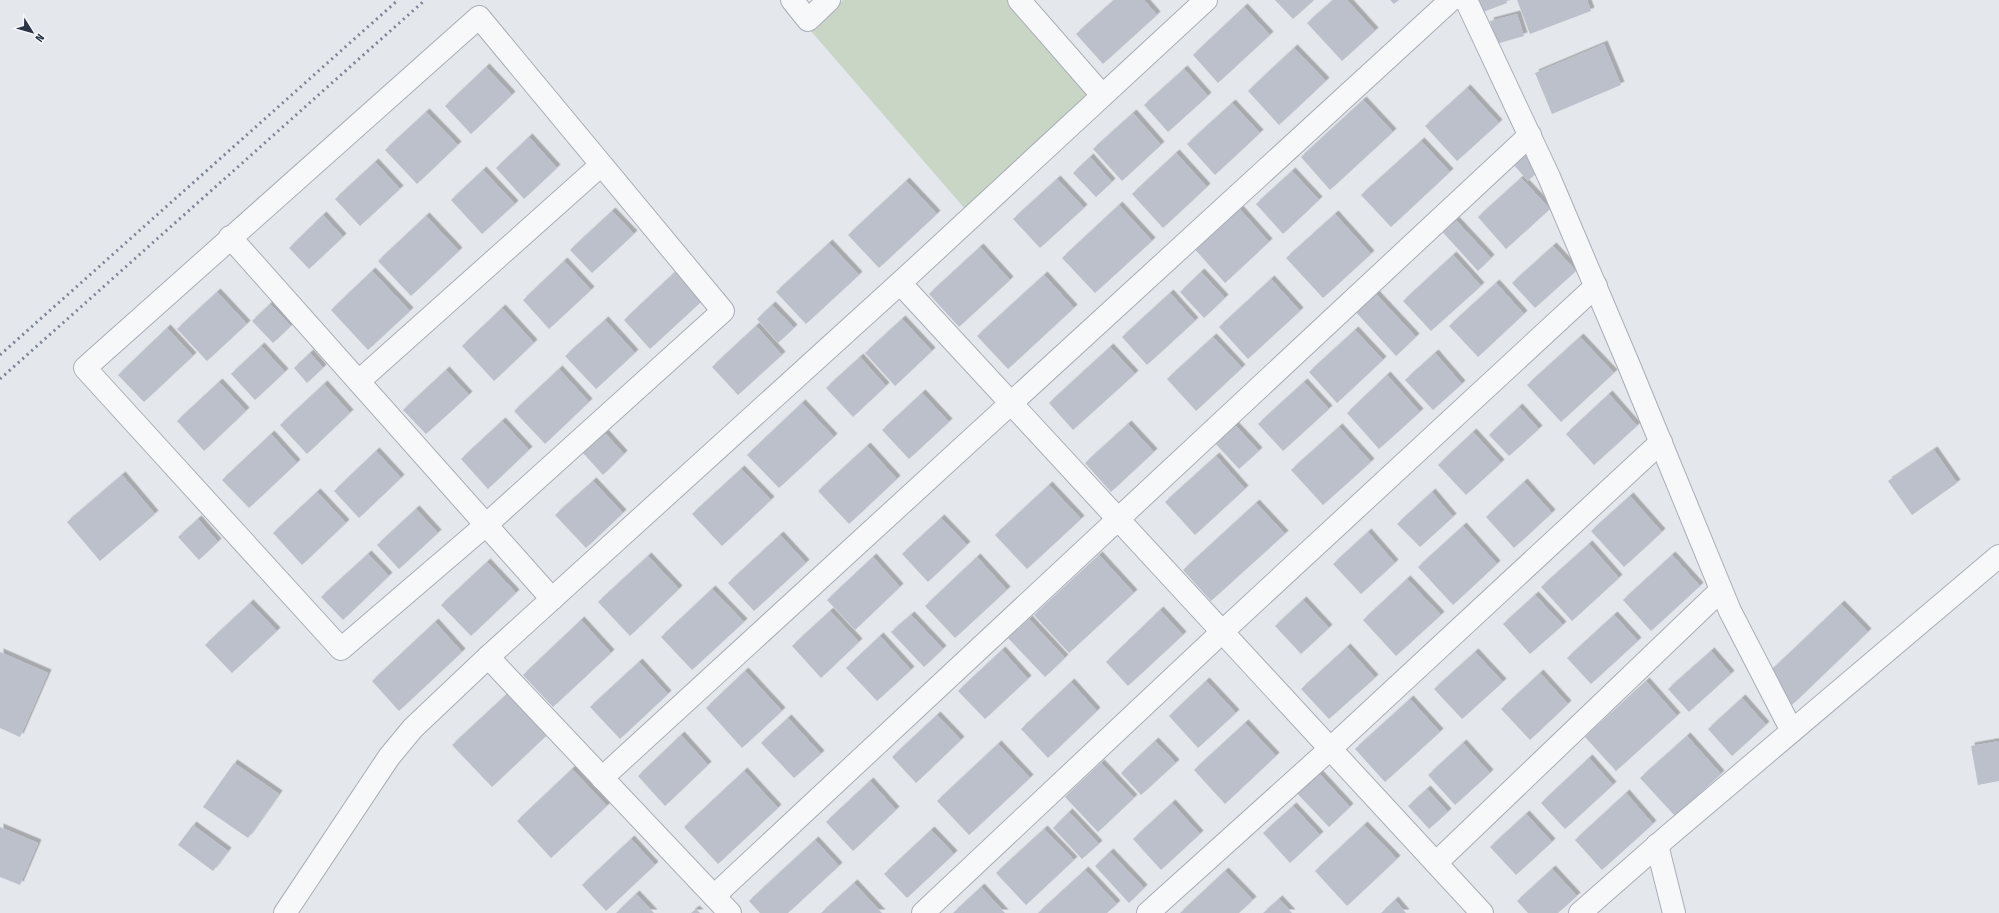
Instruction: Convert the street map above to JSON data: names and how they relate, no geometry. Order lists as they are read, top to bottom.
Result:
{
  "north": "bottom right"
}
